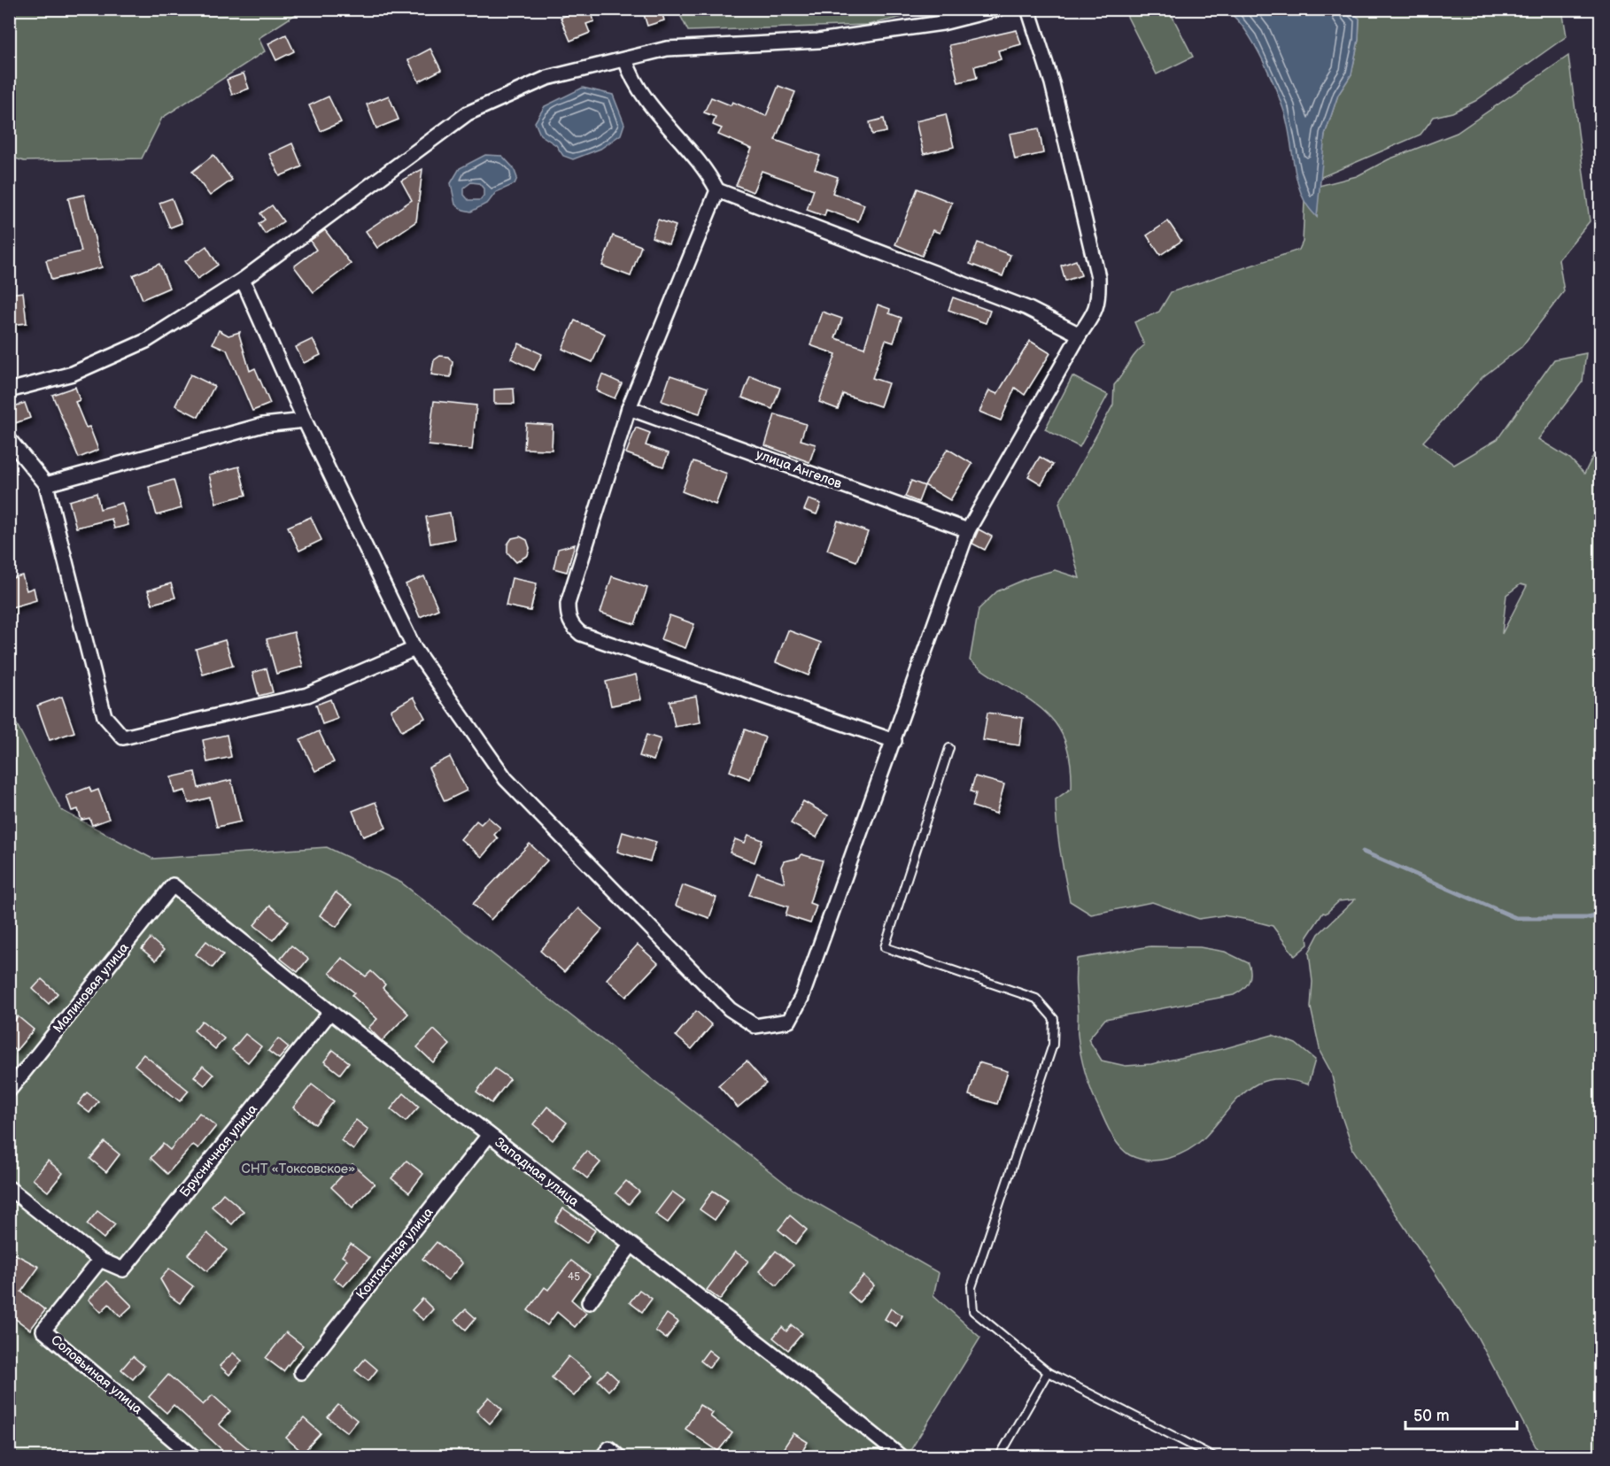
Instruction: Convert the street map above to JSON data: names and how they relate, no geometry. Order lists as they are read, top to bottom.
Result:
{
  "streets": {
    "street": [
      "улица Ангелов",
      "Малиновая улица",
      "Брусничная улица",
      "Западная улица",
      "Контактная улица",
      "Соловьиная улица"
    ]
  },
  "crossings": [
    ["Малиновая улица", "Западная улица"],
    ["Брусничная улица", "Западная улица"],
    ["Брусничная улица", "Соловьиная улица"],
    ["Западная улица", "Контактная улица"]
  ],
  "parks": ["СНТ «Токсовское»"],
  "house_numbers": ["45"],
  "scale_bar": "50 m"
}
